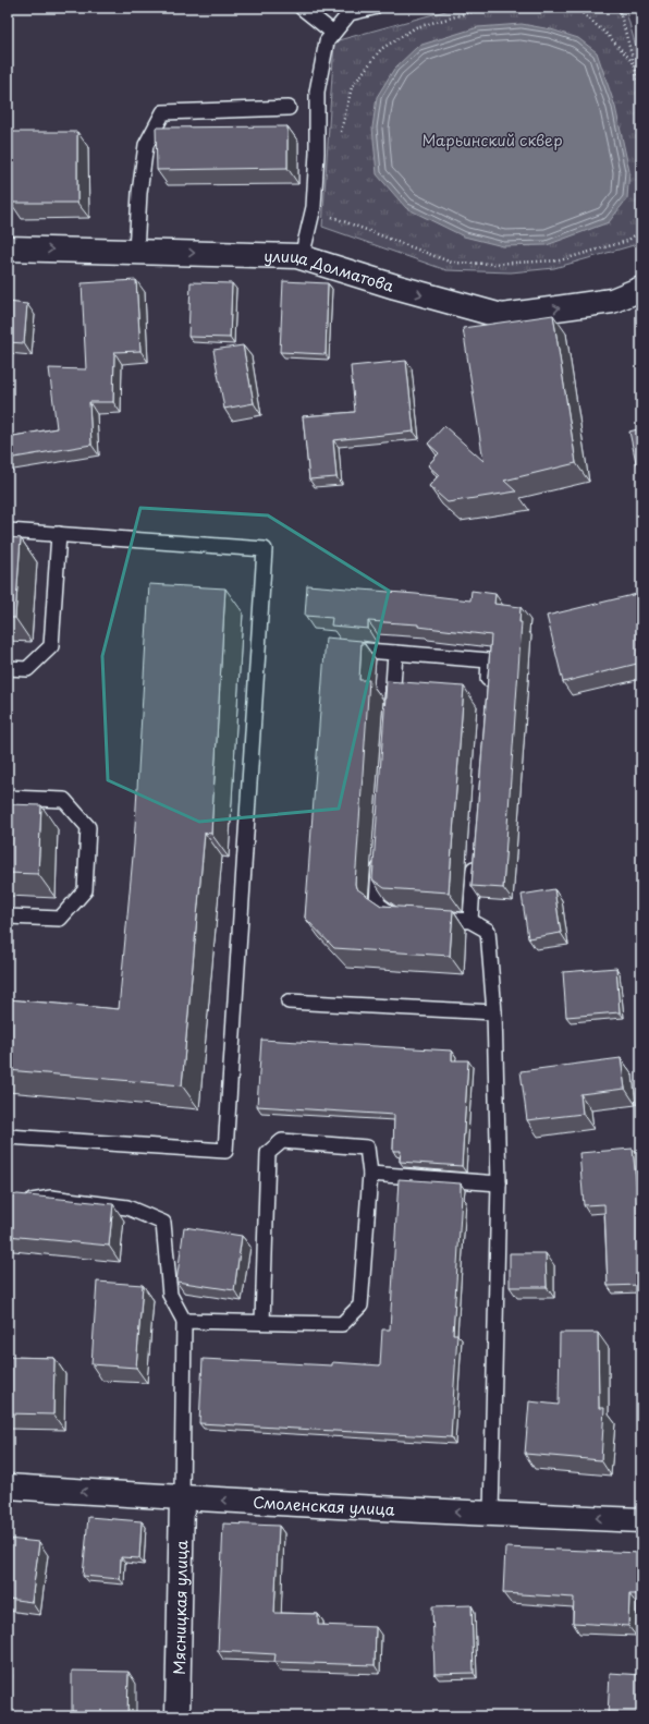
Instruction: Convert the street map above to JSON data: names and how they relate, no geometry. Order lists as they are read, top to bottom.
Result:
{
  "streets": {
    "street": ["улица Долматова", "Смоленская улица", "Мясницкая улица"]
  },
  "crossings": [
    ["Смоленская улица", "Мясницкая улица"]
  ],
  "one_way": ["улица Долматова", "Смоленская улица"],
  "parks": ["Марьинский сквер"]
}
